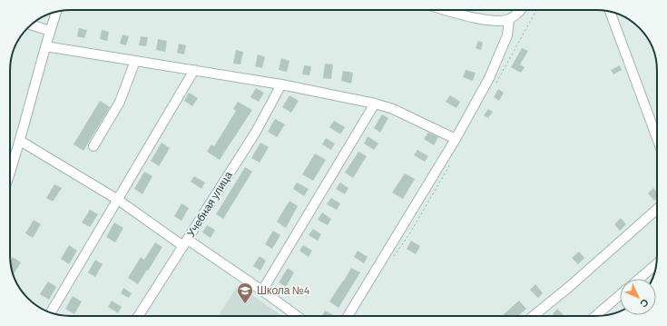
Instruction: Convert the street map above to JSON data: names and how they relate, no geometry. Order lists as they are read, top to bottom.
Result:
{
  "streets": {
    "street": ["Учебная улица"]
  },
  "places": {
    "school or university": ["Школа №4"]
  },
  "north": "bottom right"
}
